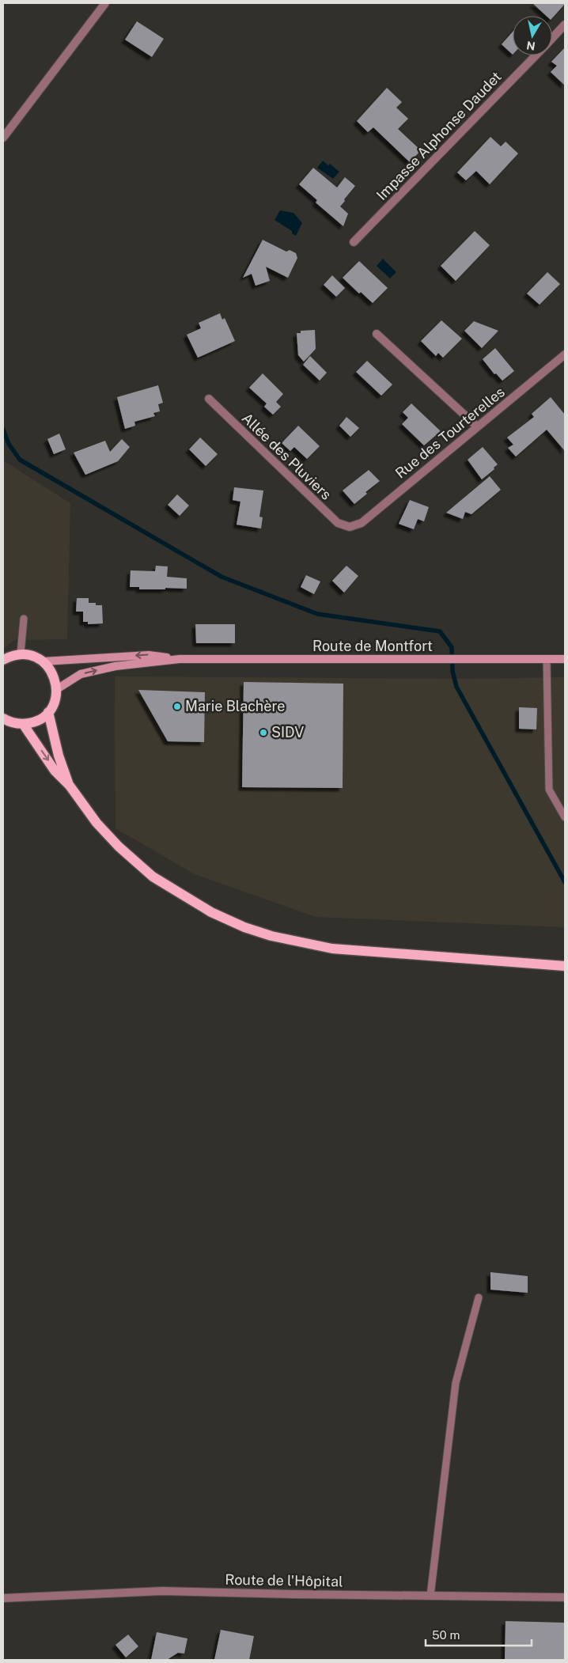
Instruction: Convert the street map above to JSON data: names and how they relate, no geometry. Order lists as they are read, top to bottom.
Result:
{
  "streets": {
    "main road": ["Route de Montfort"],
    "street": [
      "Impasse Alphonse Daudet",
      "Rue des Tourterelles",
      "Allée des Pluviers",
      "Route de l'Hôpital"
    ]
  },
  "crossings": [
    ["Rue des Tourterelles", "Allée des Pluviers"]
  ],
  "places": ["Marie Blachère", "SIDV"],
  "scale_bar": "50 m",
  "north": "bottom"
}
